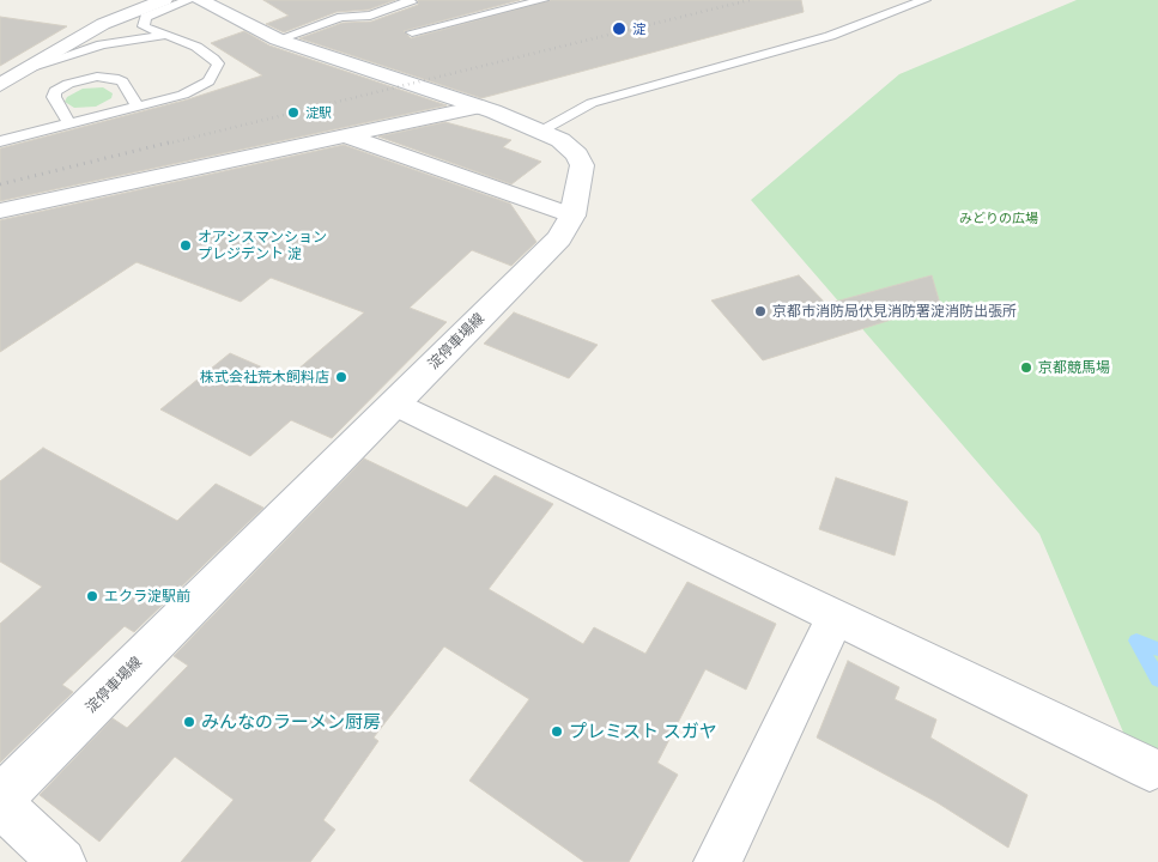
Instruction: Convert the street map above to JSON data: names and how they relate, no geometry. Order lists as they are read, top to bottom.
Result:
{
  "streets": {
    "street": ["淀停車場線"]
  },
  "parks": ["みどりの広場"],
  "places": [
    "淀",
    "淀駅",
    "オアシスマンション プレジデント 淀",
    "京都市消防局伏見消防署淀消防出張所",
    "京都競馬場",
    "株式会社荒木飼料店",
    "エクラ淀駅前",
    "みんなのラーメン厨房",
    "プレミスト スガヤ"
  ]
}
